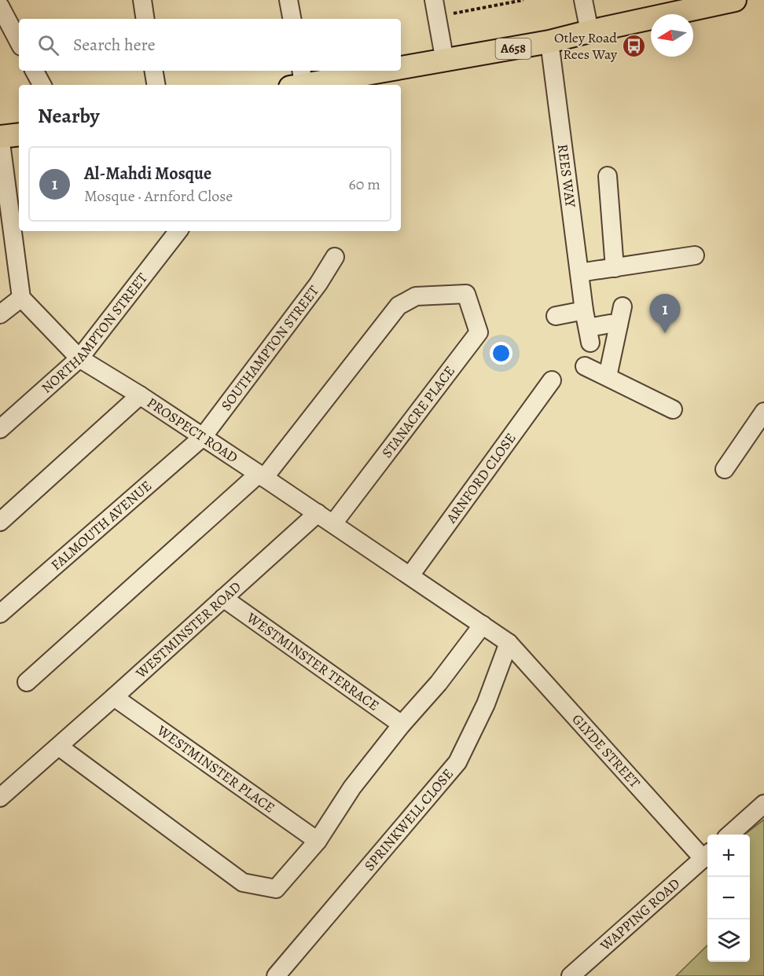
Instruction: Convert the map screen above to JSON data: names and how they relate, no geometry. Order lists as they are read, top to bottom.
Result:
{
  "streets": {
    "main road": ["A658"],
    "street": [
      "REES WAY",
      "NORTHAMPTON STREET",
      "SOUTHAMPTON STREET",
      "STANACRE PLACE",
      "PROSPECT ROAD",
      "ARNFORD CLOSE",
      "FALMOUTH AVENUE",
      "WESTMINSTER ROAD",
      "WESTMINSTER TERRACE",
      "GLYDE STREET",
      "WESTMINSTER PLACE",
      "SPRINKWELL CLOSE",
      "WAPPING ROAD"
    ]
  },
  "crossings": [
    ["A658", "REES WAY"],
    ["NORTHAMPTON STREET", "PROSPECT ROAD"],
    ["SOUTHAMPTON STREET", "PROSPECT ROAD"],
    ["SOUTHAMPTON STREET", "FALMOUTH AVENUE"],
    ["STANACRE PLACE", "PROSPECT ROAD"],
    ["PROSPECT ROAD", "ARNFORD CLOSE"],
    ["PROSPECT ROAD", "FALMOUTH AVENUE"],
    ["PROSPECT ROAD", "WESTMINSTER ROAD"],
    ["PROSPECT ROAD", "GLYDE STREET"],
    ["PROSPECT ROAD", "SPRINKWELL CLOSE"],
    ["WESTMINSTER ROAD", "WESTMINSTER TERRACE"],
    ["WESTMINSTER ROAD", "WESTMINSTER PLACE"],
    ["GLYDE STREET", "SPRINKWELL CLOSE"],
    ["GLYDE STREET", "WAPPING ROAD"]
  ],
  "places": {
    "bus stop": ["Otley Road Rees Way"]
  },
  "north": "left",
  "page": {
    "search": "Search here",
    "heading": "Nearby",
    "list": [
      {
        "mark": "1",
        "name": "Al‐Mahdi Mosque",
        "note": "Mosque · Arnford Close",
        "value": "60 m"
      }
    ],
    "pins": "1",
    "map_buttons": ["+", "−"]
  }
}
